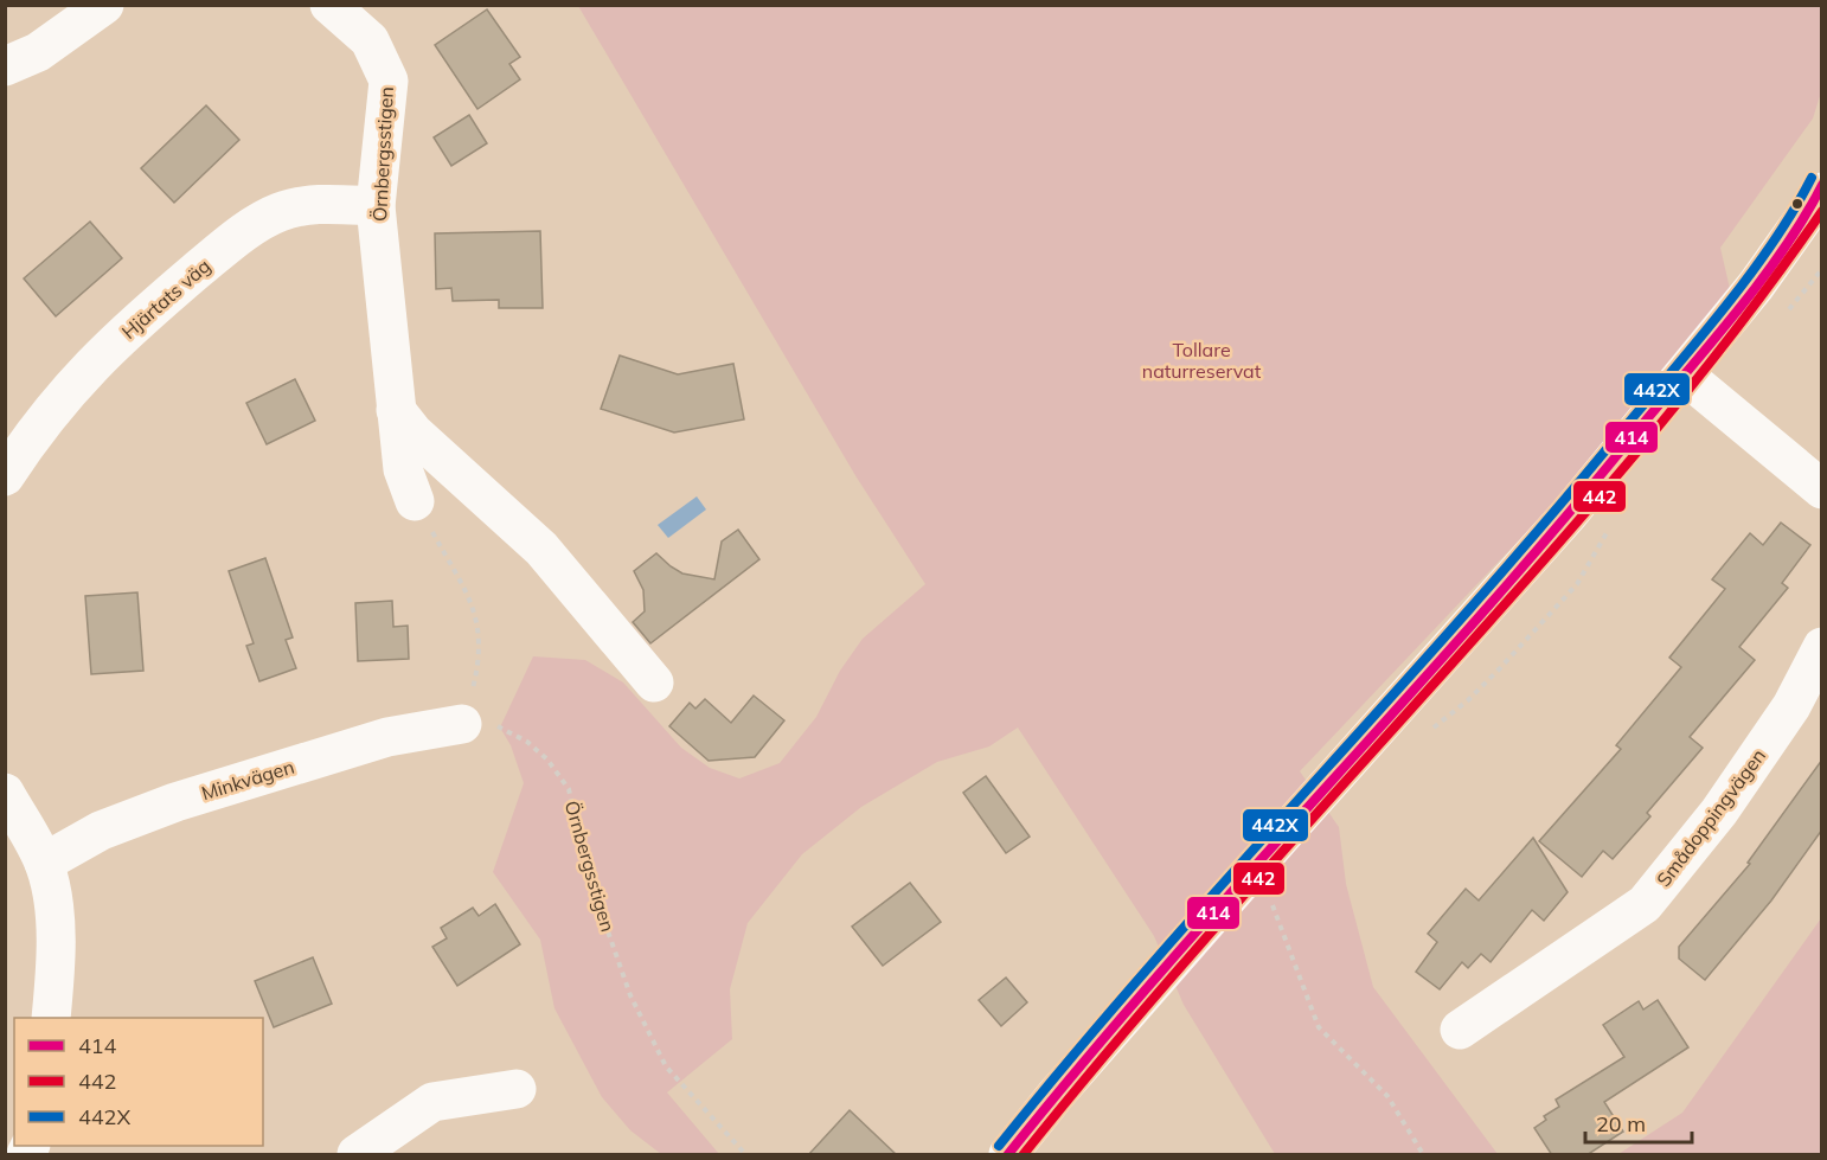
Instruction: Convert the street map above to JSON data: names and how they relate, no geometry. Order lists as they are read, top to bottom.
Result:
{
  "streets": {
    "street": [
      "Örnbergsstigen",
      "Hjärtats väg",
      "Minkvägen",
      "Smådoppingvägen"
    ]
  },
  "crossings": [
    ["Örnbergsstigen", "Hjärtats väg"],
    ["Örnbergsstigen", "Minkvägen"]
  ],
  "parks": ["Tollare naturreservat"],
  "lines": ["transit line 442X", "transit line 414", "transit line 442"],
  "legend": ["414", "442", "442X"],
  "scale_bar": "20 m"
}
